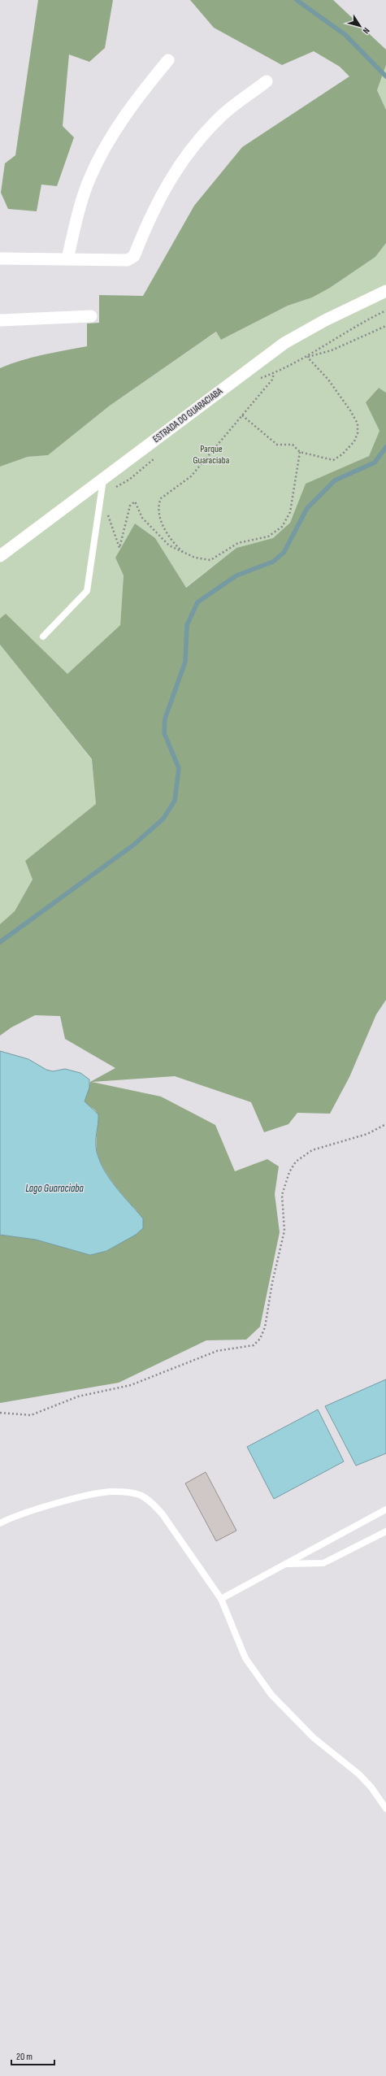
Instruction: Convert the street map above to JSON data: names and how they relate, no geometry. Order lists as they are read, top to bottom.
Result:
{
  "streets": {
    "street": ["ESTRADA DO GUARACIABA"]
  },
  "water": ["Lago Guaraciaba"],
  "parks": ["Parque Guaraciaba"],
  "scale_bar": "20 m",
  "north": "bottom right"
}
